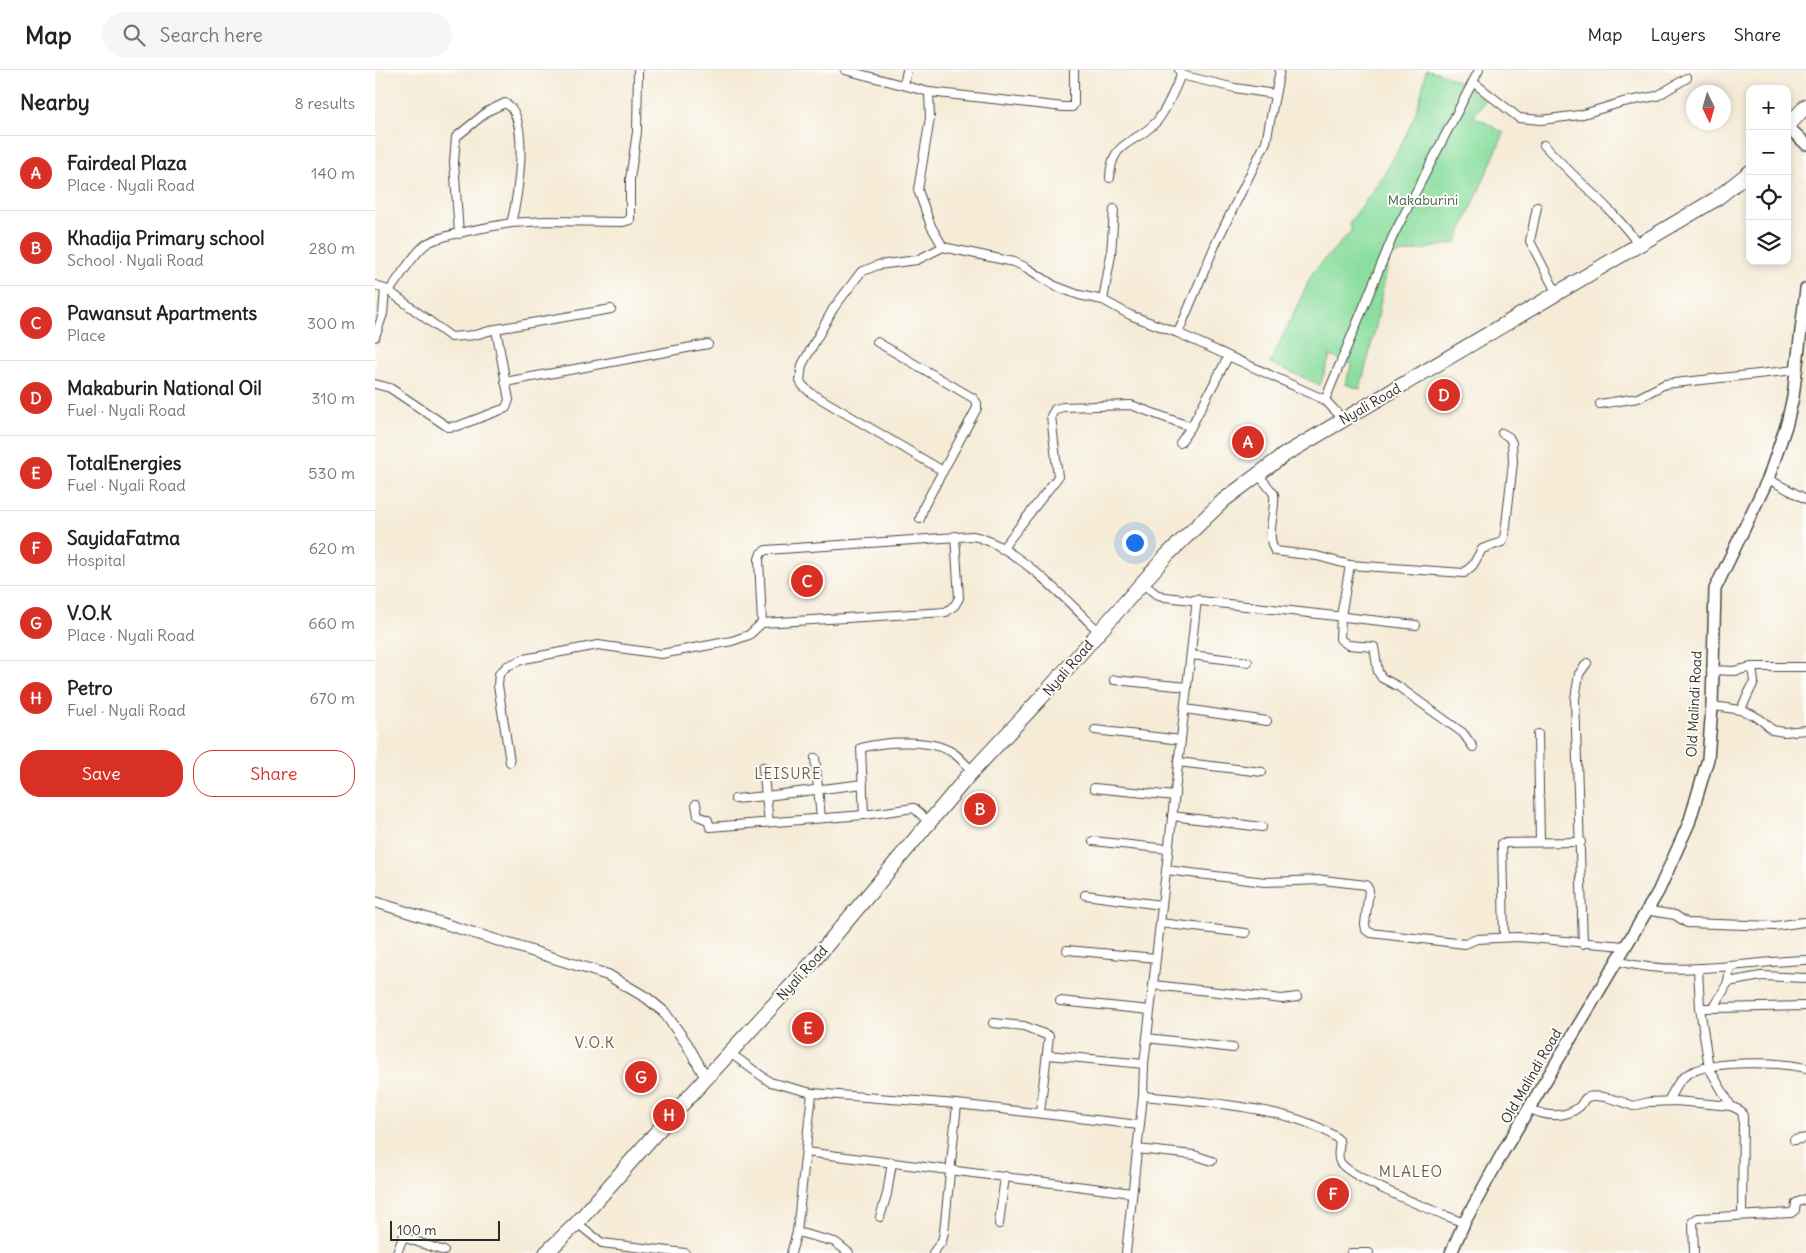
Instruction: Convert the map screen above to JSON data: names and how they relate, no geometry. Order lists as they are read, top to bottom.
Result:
{
  "streets": {
    "highway": ["Nyali Road"],
    "main road": ["Old Malindi Road"]
  },
  "districts": ["LEISURE", "V.O.K", "MLALEO"],
  "parks": ["Makaburini"],
  "scale_bar": "100 m",
  "north": "bottom",
  "page": {
    "header": "Map",
    "search": "Search here",
    "nav": ["Map", "Layers", "Share"],
    "heading": ["Nearby", "8 results"],
    "map_buttons": ["+", "−"],
    "list": [
      {
        "mark": "A",
        "name": "Fairdeal Plaza",
        "note": "Place · Nyali Road",
        "value": "140 m"
      },
      {
        "mark": "B",
        "name": "Khadija Primary school",
        "note": "School · Nyali Road",
        "value": "280 m"
      },
      {
        "mark": "C",
        "name": "Pawansut Apartments",
        "note": "Place",
        "value": "300 m"
      },
      {
        "mark": "D",
        "name": "Makaburin National Oil",
        "note": "Fuel · Nyali Road",
        "value": "310 m"
      },
      {
        "mark": "E",
        "name": "TotalEnergies",
        "note": "Fuel · Nyali Road",
        "value": "530 m"
      },
      {
        "mark": "F",
        "name": "SayidaFatma",
        "note": "Hospital",
        "value": "620 m"
      },
      {
        "mark": "G",
        "name": "V.O.K",
        "note": "Place · Nyali Road",
        "value": "660 m"
      },
      {
        "mark": "H",
        "name": "Petro",
        "note": "Fuel · Nyali Road",
        "value": "670 m"
      }
    ],
    "pins": [
      "D",
      "A",
      "C",
      "B",
      "E",
      "G",
      "H",
      "F"
    ],
    "buttons": ["Save", "Share"],
    "scale": "100 m"
  }
}
